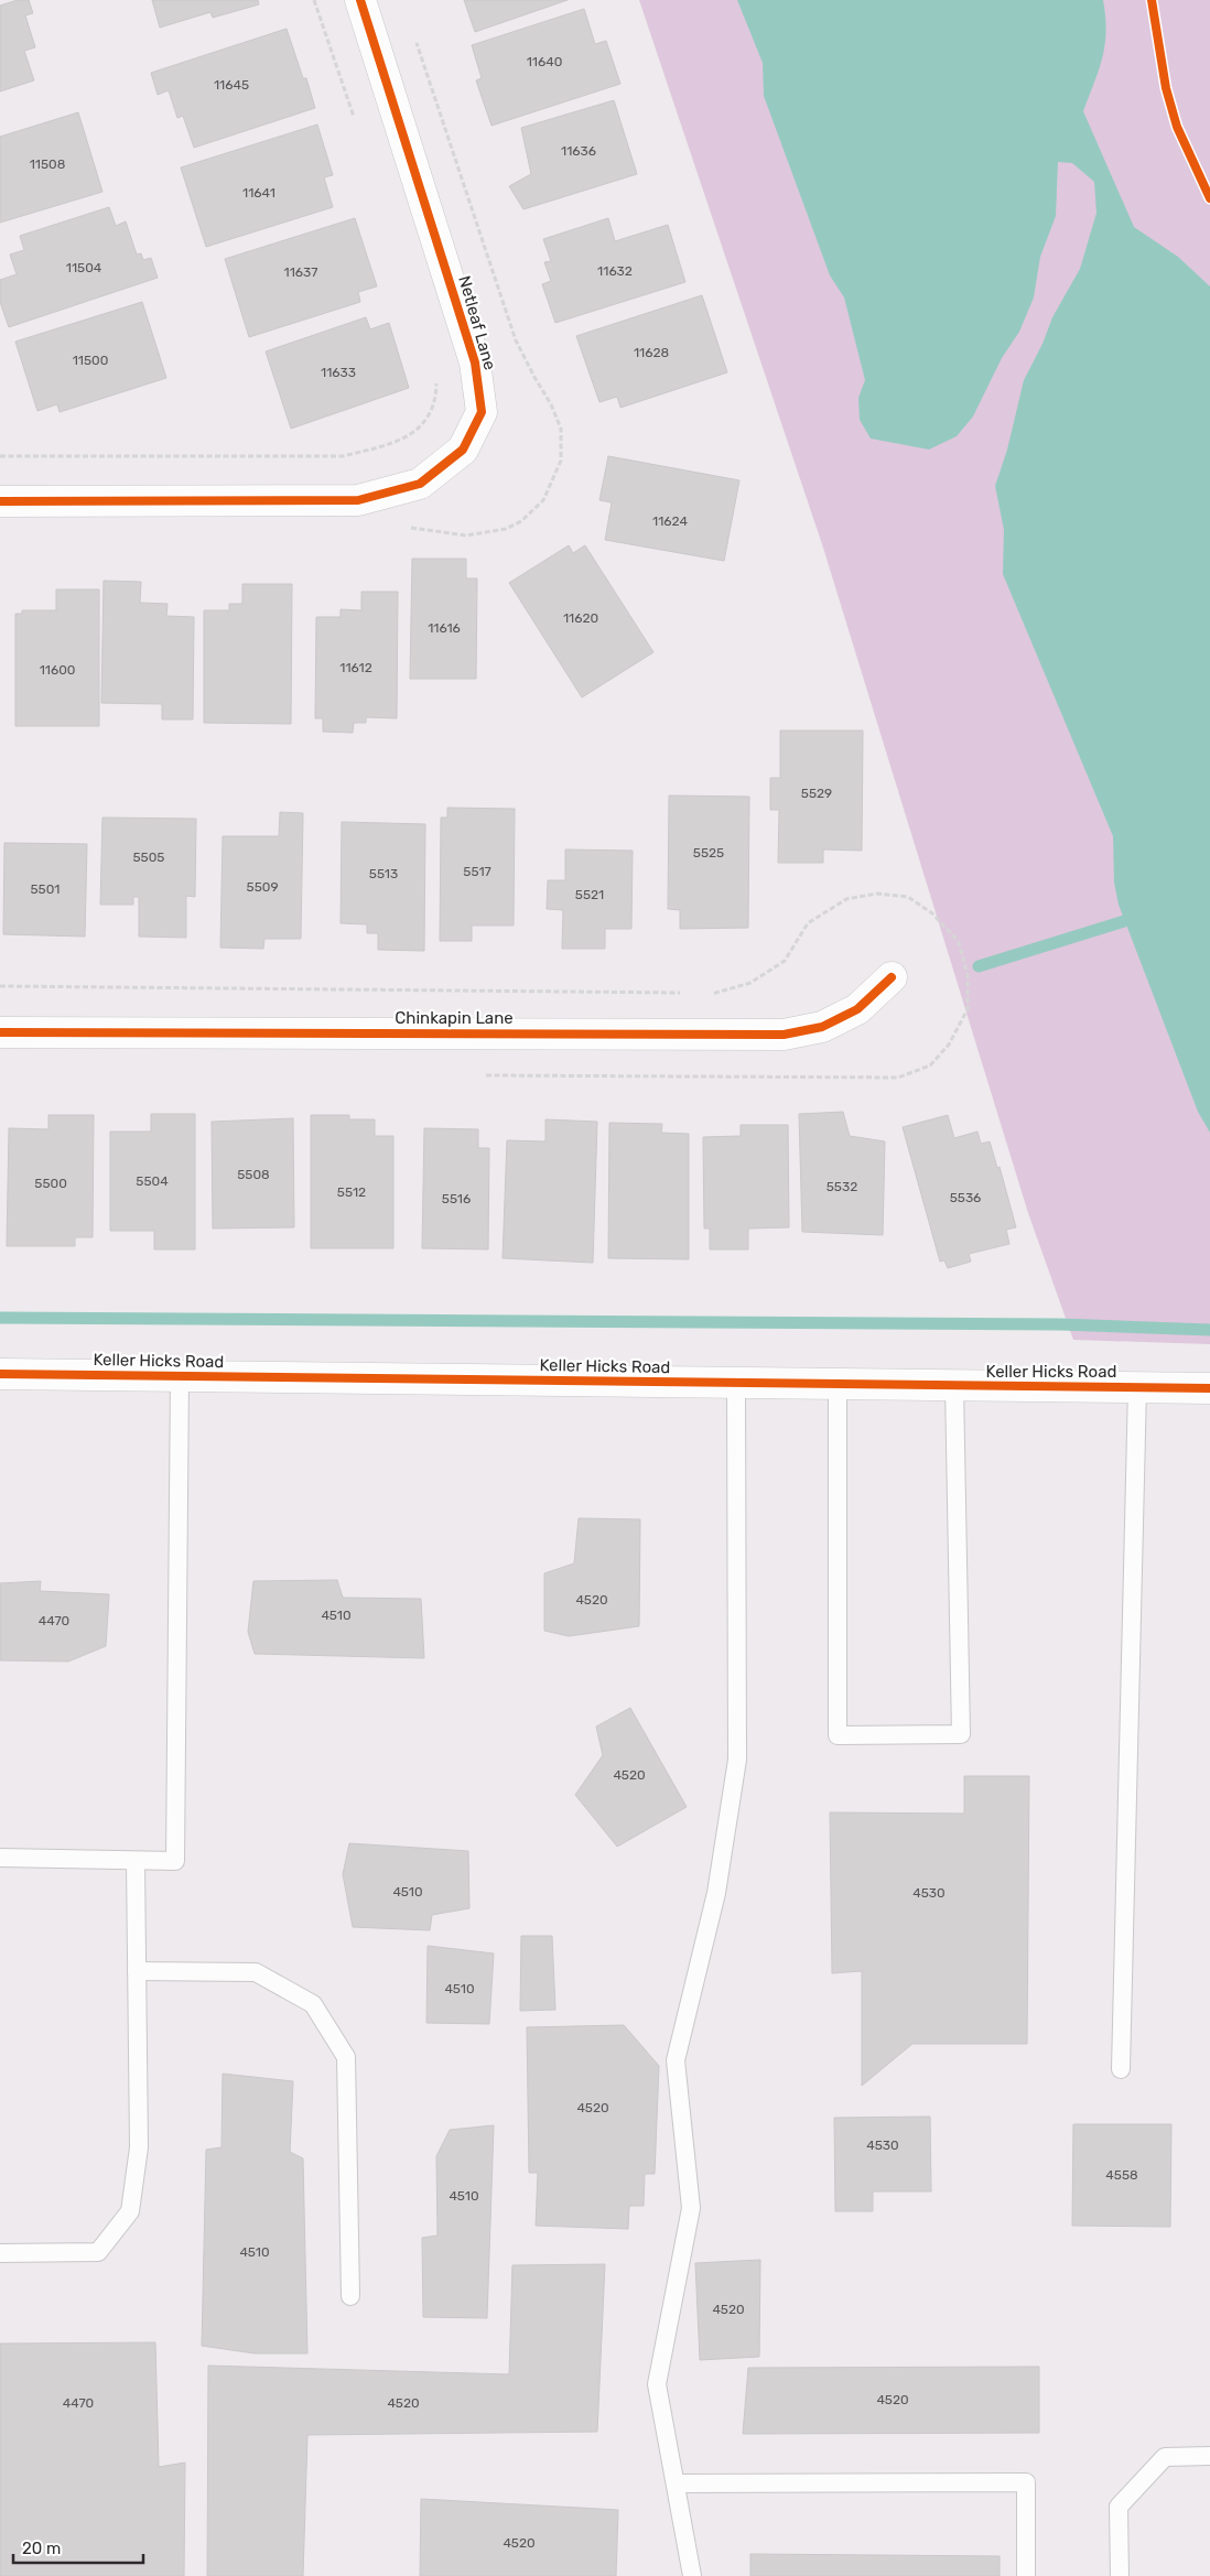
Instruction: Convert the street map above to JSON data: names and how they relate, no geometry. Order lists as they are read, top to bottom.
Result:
{
  "streets": {
    "street": ["Netleaf Lane", "Chinkapin Lane", "Keller Hicks Road"]
  },
  "house_numbers": [
    "11640",
    "11645",
    "11636",
    "11508",
    "11641",
    "11504",
    "11632",
    "11637",
    "11628",
    "11500",
    "11633",
    "11624",
    "11620",
    "11616",
    "11612",
    "11600",
    "5529",
    "5525",
    "5505",
    "5517",
    "5513",
    "5509",
    "5501",
    "5521",
    "5508",
    "5504",
    "5500",
    "5532",
    "5512",
    "5536",
    "5516",
    "4520",
    "4510",
    "4470",
    "4520",
    "4510",
    "4530",
    "4510",
    "4520",
    "4530",
    "4558",
    "4510",
    "4510",
    "4520",
    "4520",
    "4470",
    "4520",
    "4520"
  ],
  "scale_bar": "20 m"
}
